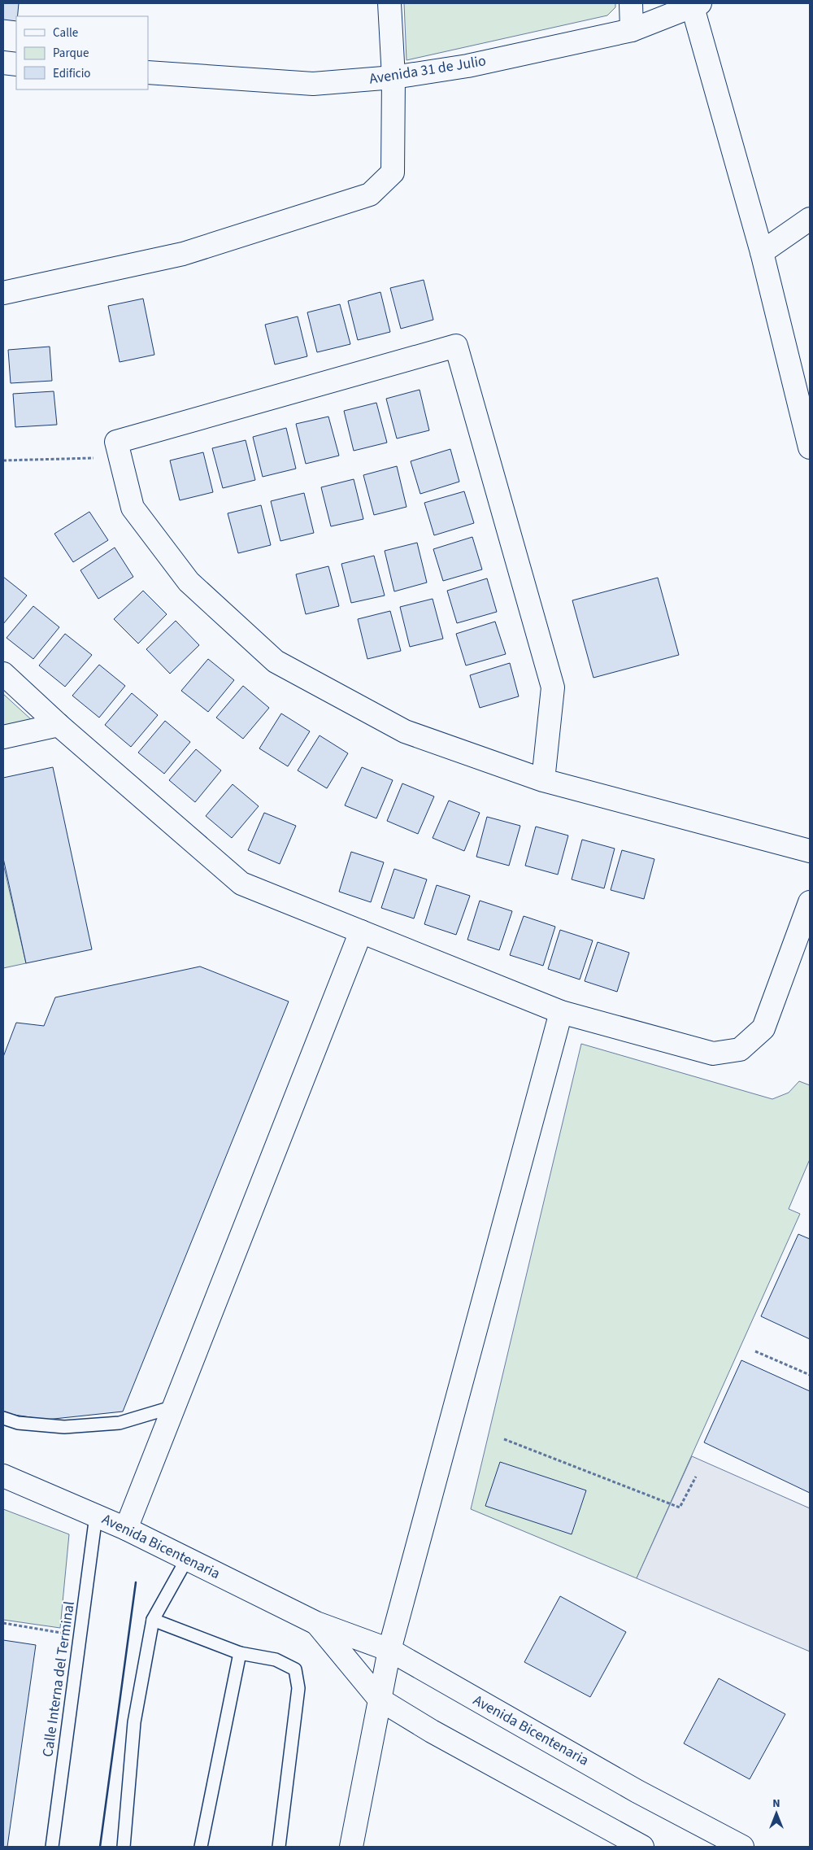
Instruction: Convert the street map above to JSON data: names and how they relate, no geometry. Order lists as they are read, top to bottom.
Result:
{
  "streets": {
    "street": ["Avenida 31 de Julio", "Avenida Bicentenaria"],
    "lane": ["Calle Interna del Terminal"]
  },
  "crossings": [
    ["Avenida Bicentenaria", "Calle Interna del Terminal"]
  ],
  "legend": ["Calle", "Parque", "Edificio"],
  "north": "top"
}
